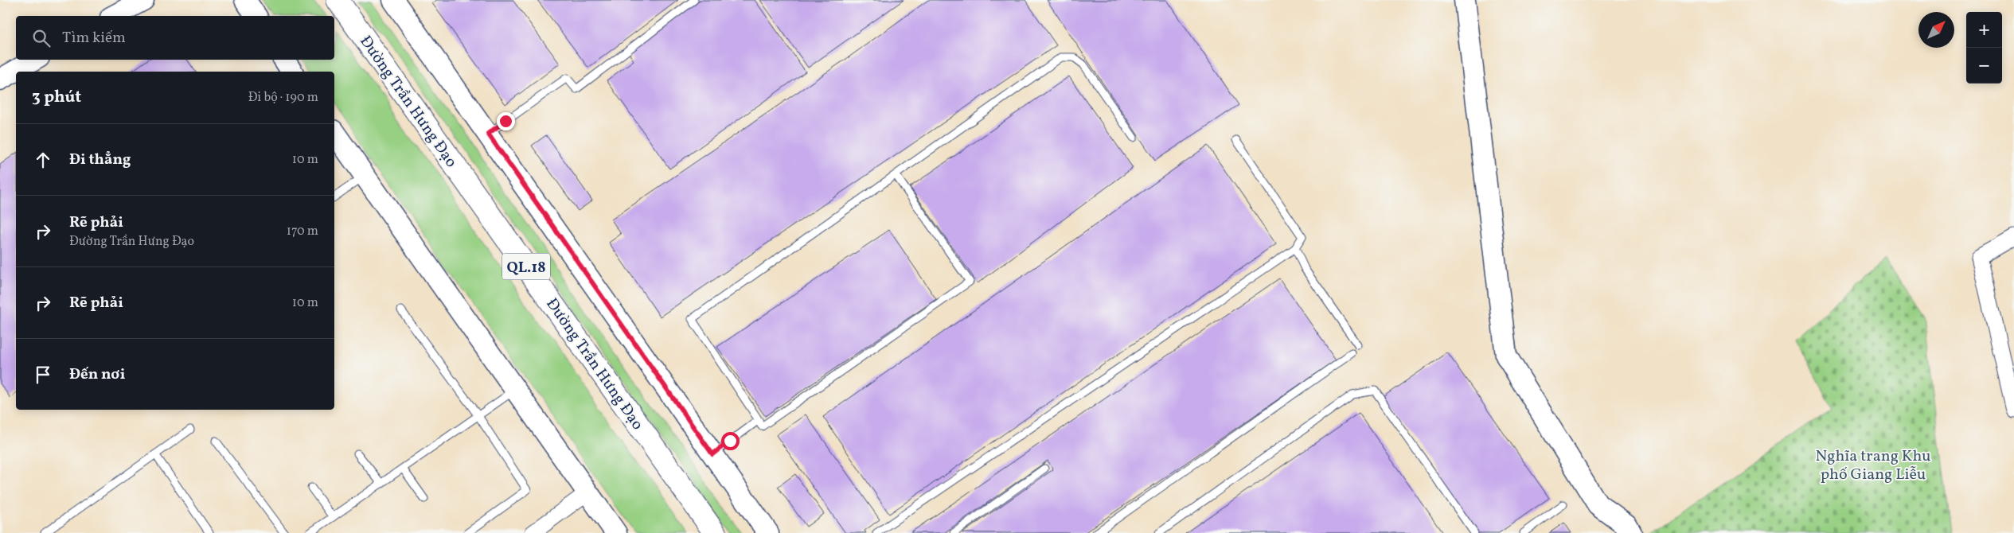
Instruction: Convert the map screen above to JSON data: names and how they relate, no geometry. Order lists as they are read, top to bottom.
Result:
{
  "streets": {
    "highway": ["Đường Trần Hưng Đạo", "QL.18"]
  },
  "parks": ["Nghĩa trang Khu phố Giang Liễu"],
  "north": "top right",
  "page": {
    "map_buttons": ["+", "−"],
    "search": "Tìm kiếm",
    "heading": ["3 phút", "Đi bộ · 190 m"],
    "list": [
      ["Đi thẳng", "10 m"],
      ["Rẽ phải", "Đường Trần Hưng Đạo", "170 m"],
      ["Rẽ phải", "10 m"],
      "Đến nơi"
    ]
  }
}
